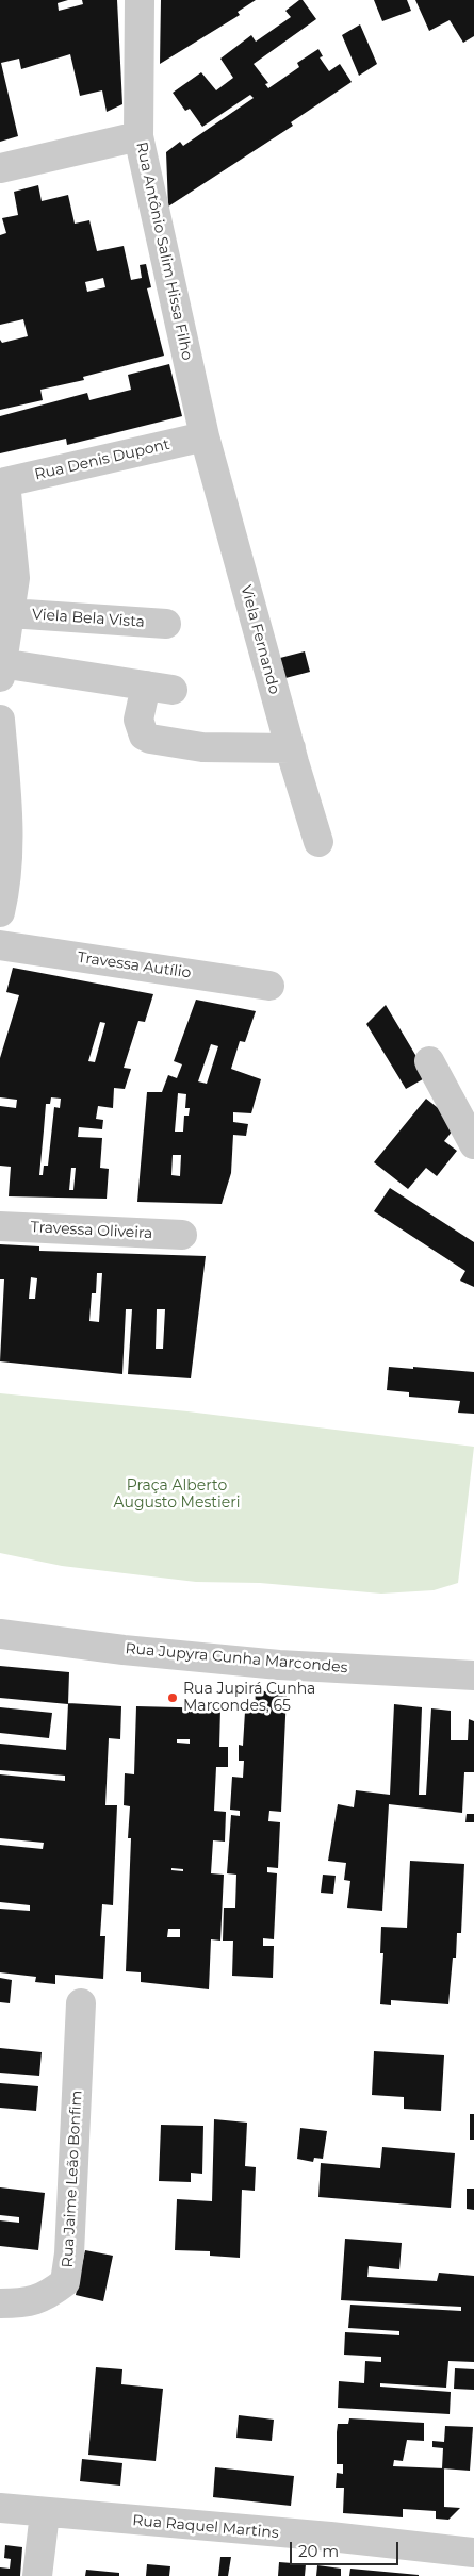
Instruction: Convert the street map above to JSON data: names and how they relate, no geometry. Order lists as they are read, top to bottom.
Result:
{
  "streets": {
    "street": [
      "Rua Antônio Salim Hissa Filho",
      "Rua Denis Dupont",
      "Viela Bela Vista",
      "Viela Fernando",
      "Travessa Autílio",
      "Travessa Oliveira",
      "Rua Jupyra Cunha Marcondes",
      "Rua Jaime Leão Bonfim",
      "Rua Raquel Martins"
    ]
  },
  "crossings": [
    ["Rua Antônio Salim Hissa Filho", "Rua Denis Dupont"],
    ["Rua Antônio Salim Hissa Filho", "Viela Fernando"],
    ["Rua Denis Dupont", "Viela Fernando"]
  ],
  "parks": ["Praça Alberto Augusto Mestieri"],
  "places": ["Rua Jupirá Cunha Marcondes, 65"],
  "scale_bar": "20 m"
}
